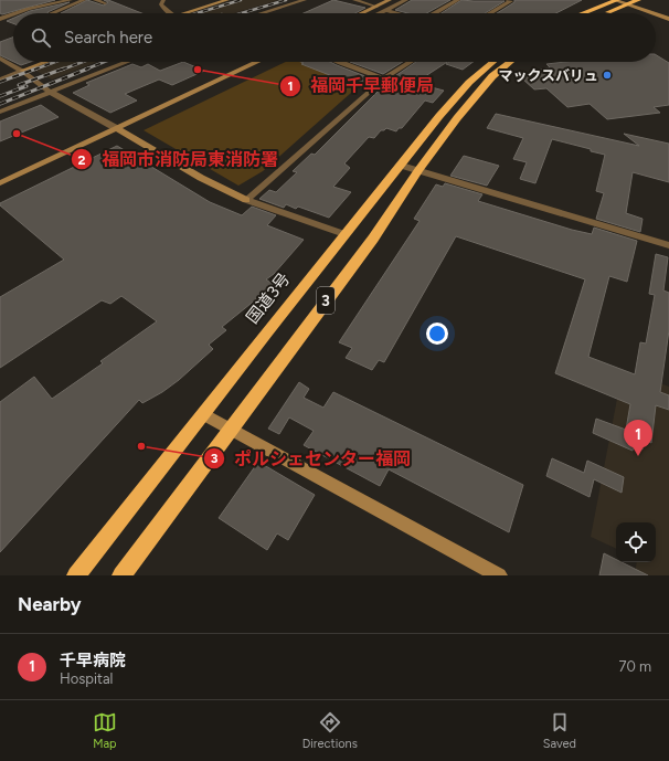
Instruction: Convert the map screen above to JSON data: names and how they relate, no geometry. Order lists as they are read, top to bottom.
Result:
{
  "streets": {
    "highway": ["国道3号", "3"]
  },
  "places": [
    "福岡千早郵便局",
    "マックスバリュ",
    "福岡市消防局東消防署",
    "ポルシェセンター福岡"
  ],
  "page": {
    "search": "Search here",
    "pins": "1",
    "heading": "Nearby",
    "list": [
      {
        "mark": "1",
        "name": "千早病院",
        "note": "Hospital",
        "value": "70 m"
      }
    ],
    "nav": ["Map", "Directions", "Saved"]
  }
}
